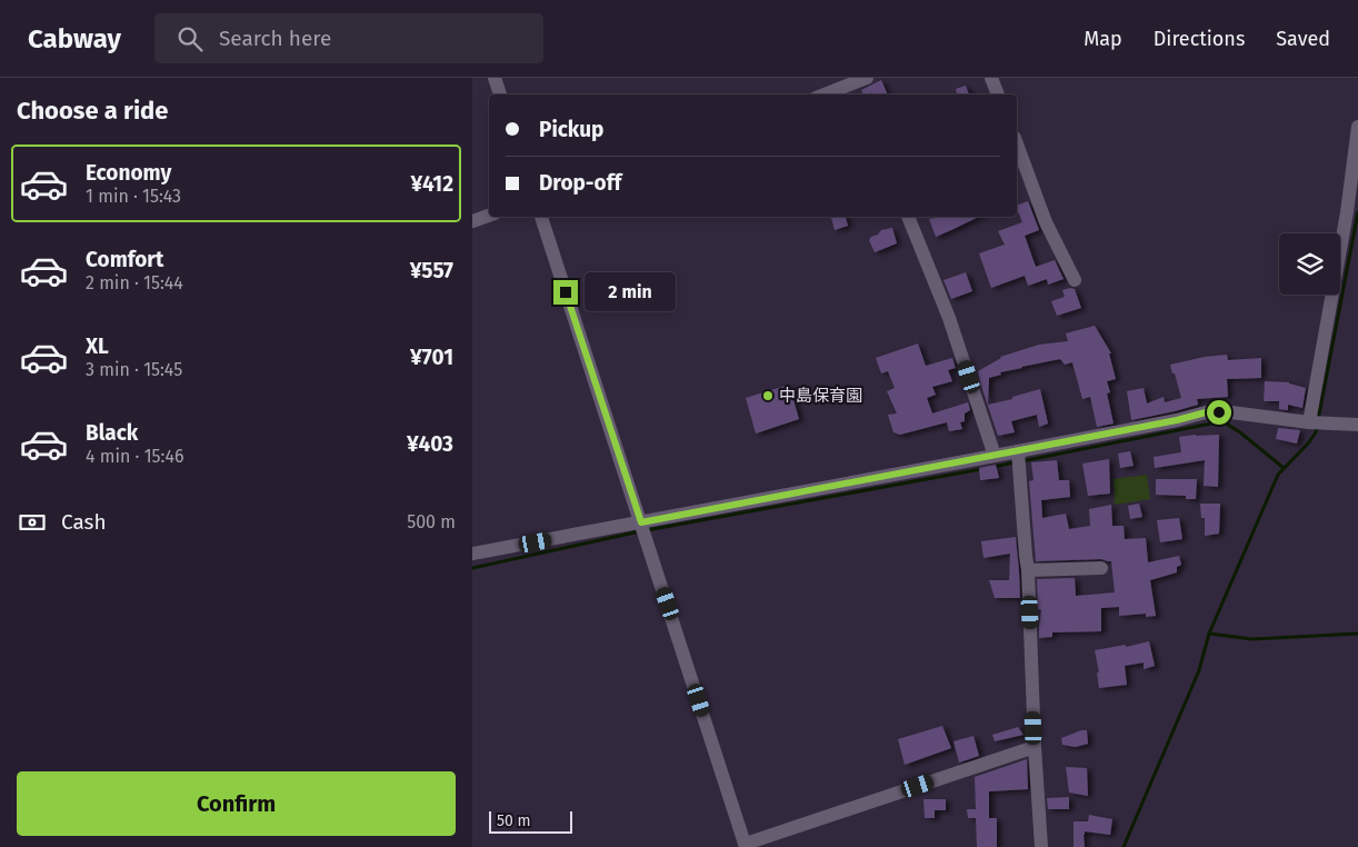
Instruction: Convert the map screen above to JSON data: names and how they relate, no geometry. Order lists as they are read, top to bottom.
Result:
{
  "places": ["中島保育園"],
  "scale_bar": "50 m",
  "page": {
    "header": "Cabway",
    "search": "Search here",
    "nav": ["Map", "Directions", "Saved"],
    "heading": "Choose a ride",
    "banner": ["Pickup", "Drop-off"],
    "list": [
      {
        "name": "Economy",
        "note": "1 min · 15:43",
        "value": "¥412"
      },
      {
        "name": "Comfort",
        "note": "2 min · 15:44",
        "value": "¥557"
      },
      {
        "name": "XL",
        "note": "3 min · 15:45",
        "value": "¥701"
      },
      {
        "name": "Black",
        "note": "4 min · 15:46",
        "value": "¥403"
      }
    ],
    "bubble": "2 min",
    "pay": ["Cash", "500 m"],
    "buttons": "Confirm",
    "scale": "50 m"
  }
}
